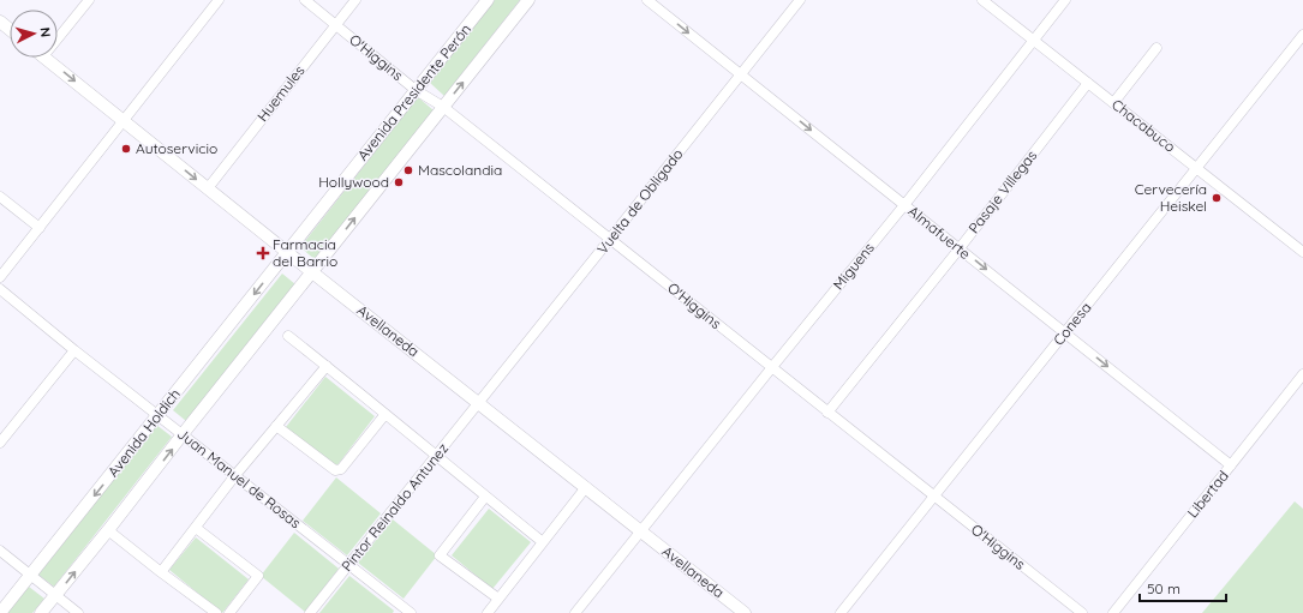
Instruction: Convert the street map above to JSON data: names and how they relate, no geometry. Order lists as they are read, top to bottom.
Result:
{
  "streets": {
    "street": [
      "O'Higgins",
      "Avenida Presidente Perón",
      "Huemules",
      "Chacabuco",
      "Pasaje Villegas",
      "Vuelta de Obligado",
      "Almafuerte",
      "Miguens",
      "Conesa",
      "Avellaneda",
      "Avenida Holdich",
      "Juan Manuel de Rosas",
      "Libertad",
      "Pintor Reinaldo Antunez"
    ]
  },
  "crossings": [
    ["O'Higgins", "Avenida Presidente Perón"],
    ["O'Higgins", "Huemules"],
    ["O'Higgins", "Pasaje Villegas"],
    ["O'Higgins", "Vuelta de Obligado"],
    ["O'Higgins", "Miguens"],
    ["O'Higgins", "Conesa"],
    ["Avenida Presidente Perón", "Avellaneda"],
    ["Avenida Presidente Perón", "Avenida Holdich"],
    ["Huemules", "Avellaneda"],
    ["Chacabuco", "Pasaje Villegas"],
    ["Chacabuco", "Miguens"],
    ["Chacabuco", "Conesa"],
    ["Pasaje Villegas", "Almafuerte"],
    ["Vuelta de Obligado", "Almafuerte"],
    ["Vuelta de Obligado", "Avellaneda"],
    ["Vuelta de Obligado", "Pintor Reinaldo Antunez"],
    ["Almafuerte", "Miguens"],
    ["Almafuerte", "Conesa"],
    ["Almafuerte", "Libertad"],
    ["Miguens", "Avellaneda"],
    ["Avellaneda", "Avenida Holdich"],
    ["Avellaneda", "Pintor Reinaldo Antunez"],
    ["Avenida Holdich", "Juan Manuel de Rosas"],
    ["Juan Manuel de Rosas", "Pintor Reinaldo Antunez"]
  ],
  "one_way": ["Almafuerte"],
  "places": {
    "other": [
      "Autoservicio",
      "Mascolandia",
      "Hollywood",
      "Cervecería Heiskel"
    ],
    "health": ["Farmacia del Barrio"]
  },
  "scale_bar": "50 m",
  "north": "right"
}
